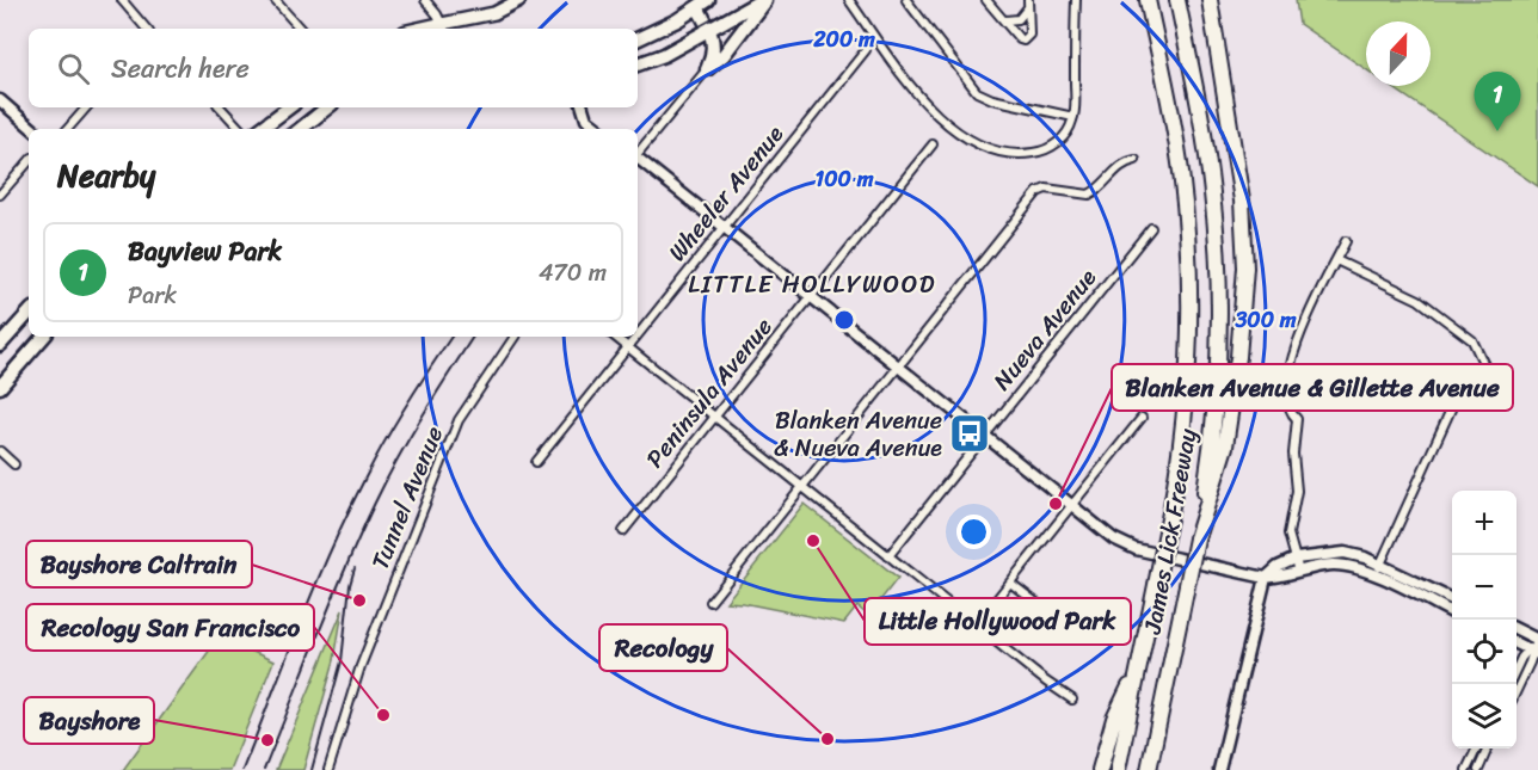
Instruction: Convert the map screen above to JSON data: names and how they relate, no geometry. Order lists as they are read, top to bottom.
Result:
{
  "streets": {
    "highway": ["James Lick Freeway"],
    "street": [
      "Wheeler Avenue",
      "Nueva Avenue",
      "Peninsula Avenue",
      "Tunnel Avenue"
    ]
  },
  "districts": ["LITTLE HOLLYWOOD"],
  "places": {
    "bus stop": ["Blanken Avenue & Nueva Avenue"],
    "other": [
      "Blanken Avenue & Gillette Avenue",
      "Little Hollywood Park",
      "Bayshore Caltrain",
      "Recology San Francisco",
      "Recology",
      "Bayshore"
    ]
  },
  "north": "top",
  "page": {
    "search": "Search here",
    "pins": "1",
    "heading": "Nearby",
    "list": [
      {
        "mark": "1",
        "name": "Bayview Park",
        "note": "Park",
        "value": "470 m"
      }
    ],
    "map_buttons": ["+", "−"]
  },
  "rings": ["200 m", "100 m", "300 m"]
}
